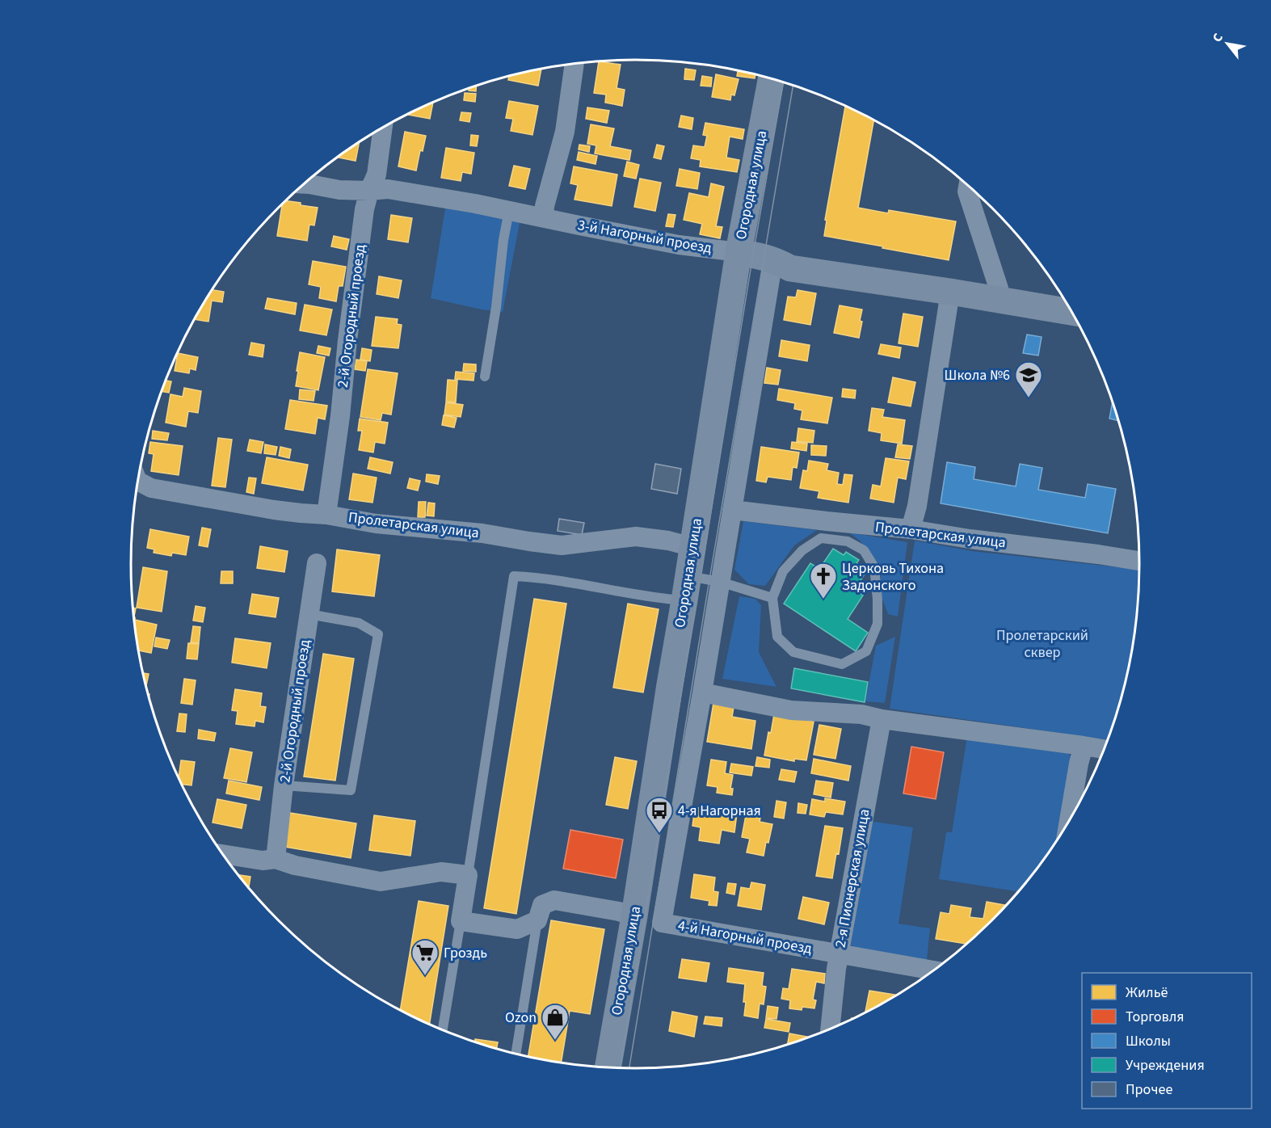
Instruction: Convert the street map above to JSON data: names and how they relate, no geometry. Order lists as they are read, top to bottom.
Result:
{
  "streets": {
    "street": [
      "Огородная улица",
      "3-й Нагорный проезд",
      "2-й Огородный проезд",
      "Пролетарская улица",
      "2-я Пионерская улица",
      "4-й Нагорный проезд"
    ]
  },
  "crossings": [
    ["Огородная улица", "3-й Нагорный проезд"],
    ["Огородная улица", "Пролетарская улица"],
    ["3-й Нагорный проезд", "2-й Огородный проезд"],
    ["2-й Огородный проезд", "Пролетарская улица"],
    ["2-я Пионерская улица", "4-й Нагорный проезд"]
  ],
  "parks": ["Пролетарский сквер"],
  "places": {
    "school or university": ["Школа №6"],
    "church": ["Церковь Тихона Задонского"],
    "bus stop": ["4-я Нагорная"],
    "supermarket": ["Гроздь"],
    "shop": ["Ozon"]
  },
  "legend": [
    "Жильё",
    "Торговля",
    "Школы",
    "Учреждения",
    "Прочее"
  ],
  "north": "top left"
}
